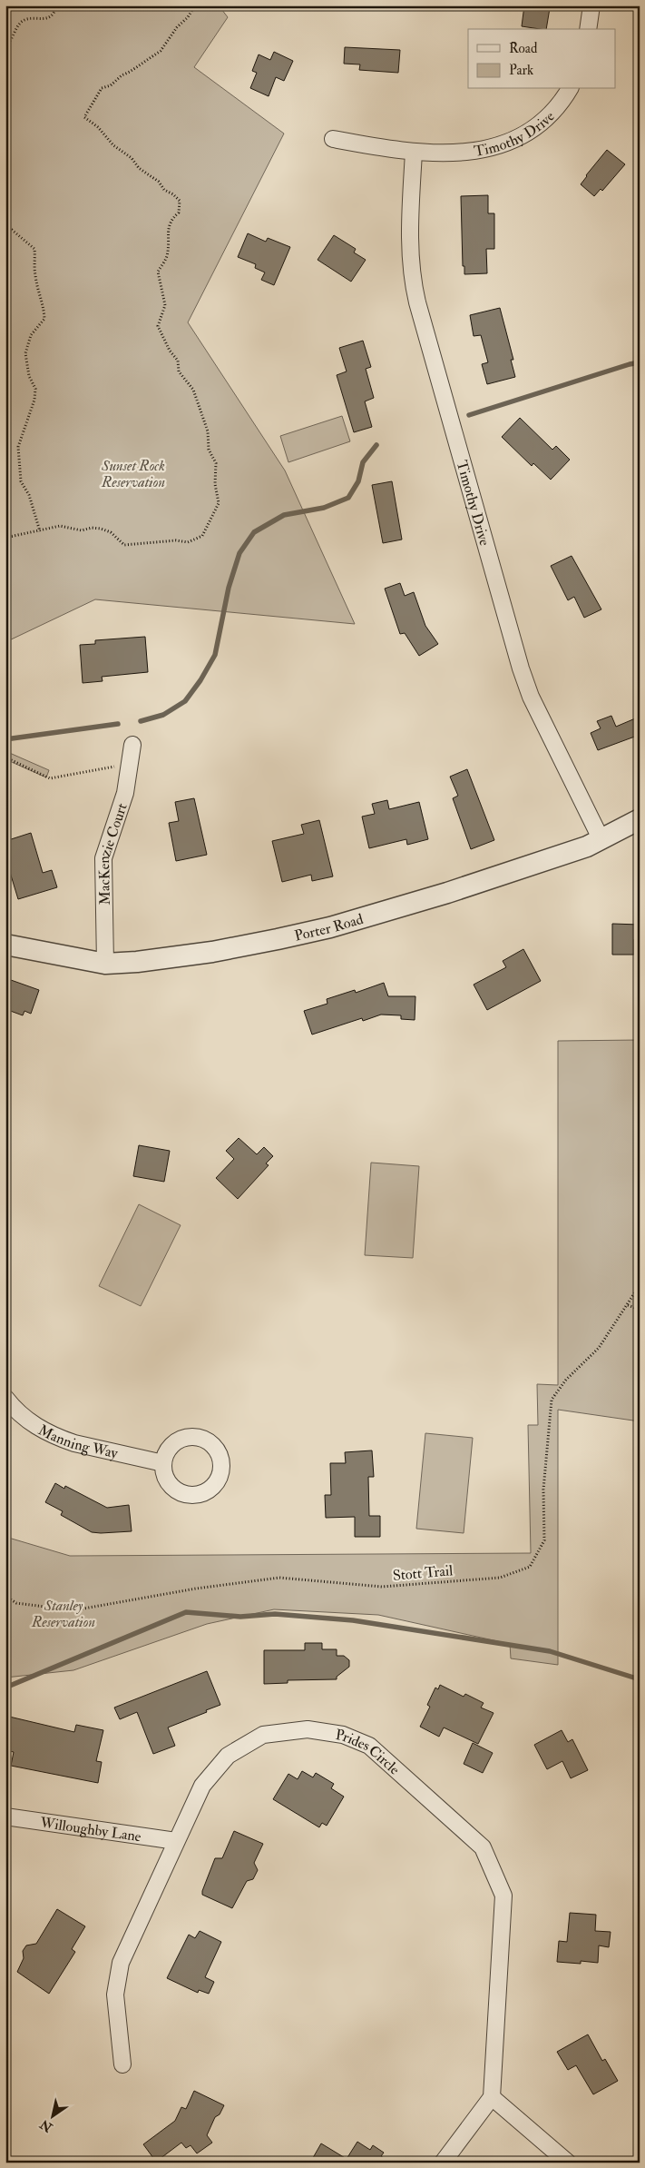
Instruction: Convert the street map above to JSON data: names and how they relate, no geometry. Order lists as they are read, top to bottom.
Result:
{
  "streets": {
    "street": [
      "Timothy Drive",
      "MacKenzie Court",
      "Porter Road",
      "Manning Way",
      "Prides Circle",
      "Willoughby Lane"
    ],
    "path": ["Stott Trail"]
  },
  "crossings": [
    ["Timothy Drive", "Porter Road"],
    ["MacKenzie Court", "Porter Road"],
    ["Prides Circle", "Willoughby Lane"]
  ],
  "parks": ["Sunset Rock Reservation", "Stanley Reservation"],
  "legend": ["Road", "Park"],
  "north": "bottom left"
}
